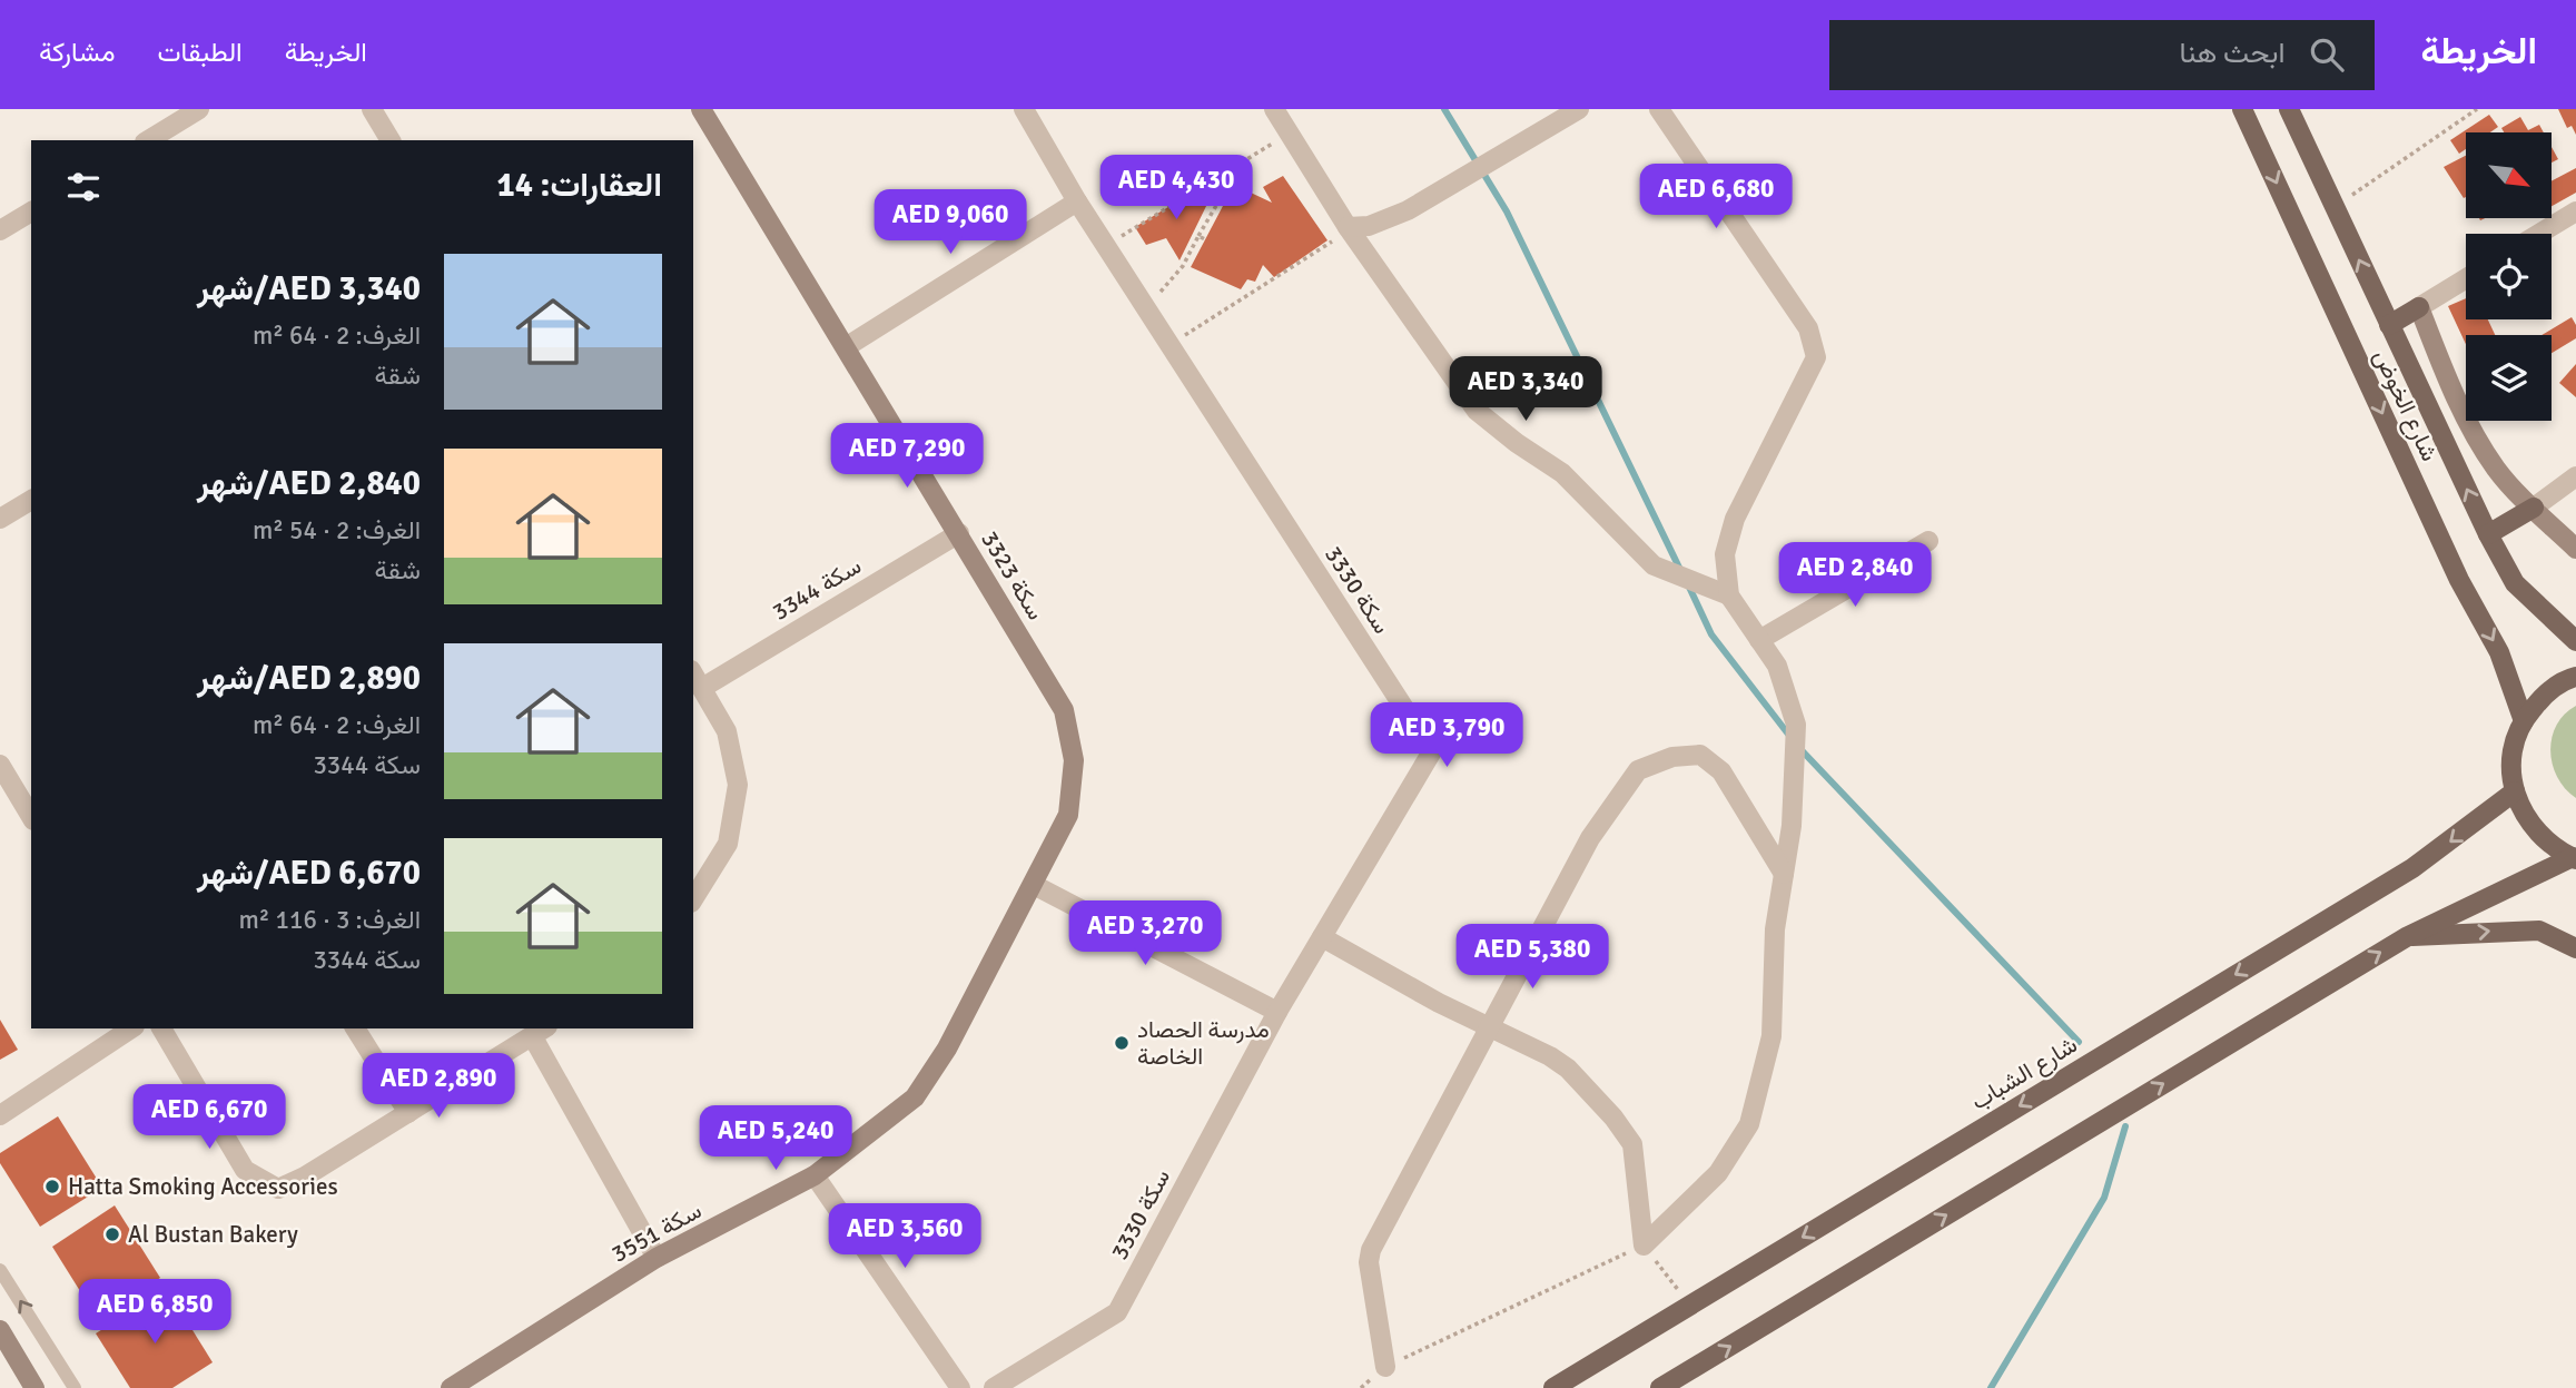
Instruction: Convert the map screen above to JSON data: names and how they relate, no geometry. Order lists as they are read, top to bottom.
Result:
{
  "streets": {
    "main road": ["شارع الخوض", "شارع الشباب"],
    "street": [
      "سكة 3323",
      "سكة 3344",
      "سكة 3330",
      "سكة 3551"
    ]
  },
  "crossings": [
    ["سكة 3323", "سكة 3344"],
    ["سكة 3323", "سكة 3551"]
  ],
  "places": ["مدرسة الحصاد الخاصة", "Hatta Smoking Accessories", "Al Bustan Bakery"],
  "north": "bottom right",
  "page": {
    "header": "الخريطة",
    "search": "ابحث هنا",
    "nav": ["الخريطة", "الطبقات", "مشاركة"],
    "heading": "العقارات: 14",
    "price": [
      "AED 4,430",
      "AED 6,680",
      "AED 9,060",
      "AED 3,340",
      "AED 7,290",
      "AED 2,840",
      "AED 3,790",
      "AED 3,270",
      "AED 5,380",
      "AED 2,890",
      "AED 6,670",
      "AED 5,240",
      "AED 3,560",
      "AED 6,850"
    ],
    "list": [
      {
        "name": "AED 3,340/شهر",
        "note": "الغرف: 2 · 64 m² · شقة"
      },
      {
        "name": "AED 2,840/شهر",
        "note": "الغرف: 2 · 54 m² · شقة"
      },
      {
        "name": "AED 2,890/شهر",
        "note": "الغرف: 2 · 64 m² · سكة 3344"
      },
      {
        "name": "AED 6,670/شهر",
        "note": "الغرف: 3 · 116 m² · سكة 3344"
      }
    ]
  }
}
